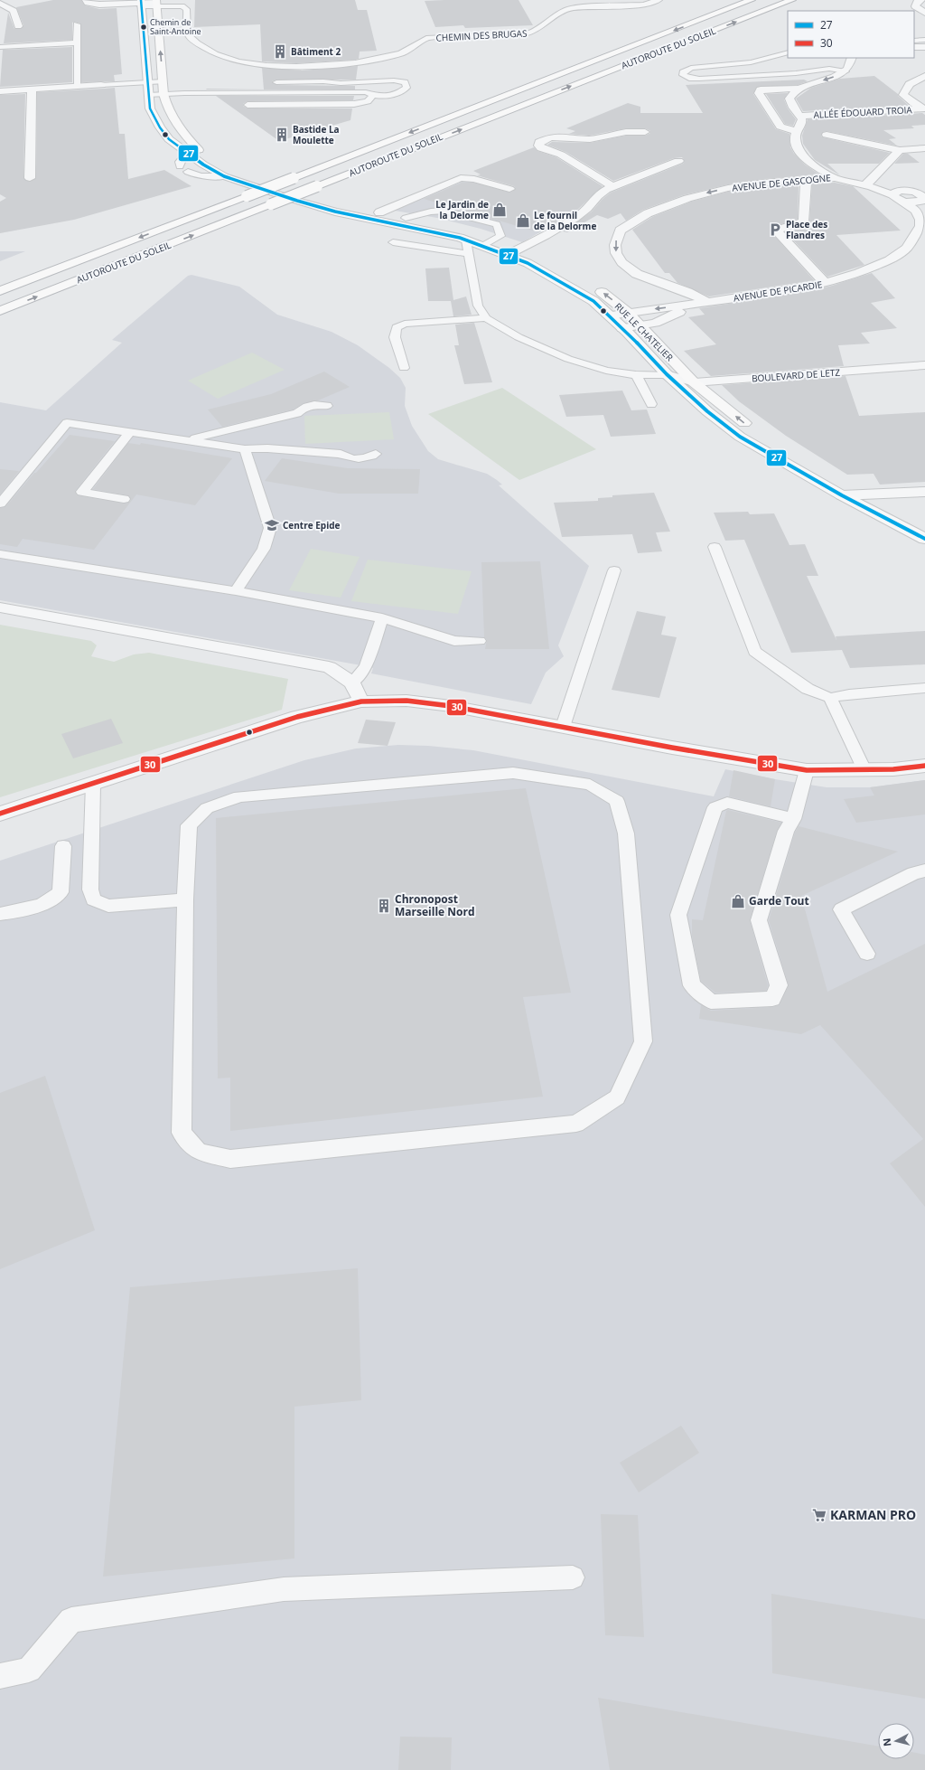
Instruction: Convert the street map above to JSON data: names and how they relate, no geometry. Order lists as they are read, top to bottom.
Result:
{
  "streets": {
    "main road": ["AUTOROUTE DU SOLEIL", "RUE LE CHATELIER"],
    "street": [
      "ALLÉE ÉDOUARD TROIA",
      "AVENUE DE GASCOGNE",
      "AVENUE DE PICARDIE",
      "BOULEVARD DE LETZ"
    ],
    "lane": ["CHEMIN DES BRUGAS"]
  },
  "crossings": [
    ["CHEMIN DES BRUGAS", "RUE LE CHATELIER"],
    ["ALLÉE ÉDOUARD TROIA", "AVENUE DE GASCOGNE"],
    ["AVENUE DE GASCOGNE", "AVENUE DE PICARDIE"],
    ["AVENUE DE PICARDIE", "RUE LE CHATELIER"],
    ["RUE LE CHATELIER", "BOULEVARD DE LETZ"]
  ],
  "places": {
    "other": ["Chemin de Saint-Antoine"],
    "building": ["Bâtiment 2", "Bastide La Moulette", "Chronopost Marseille Nord"],
    "shop": ["Le Jardin de la Delorme", "Le fournil de la Delorme", "Garde Tout"],
    "parking": ["Place des Flandres"],
    "school or university": ["Centre Epide"],
    "supermarket": ["KARMAN PRO"]
  },
  "lines": ["transit line 27", "transit line 30"],
  "legend": ["27", "30"],
  "north": "left"
}
